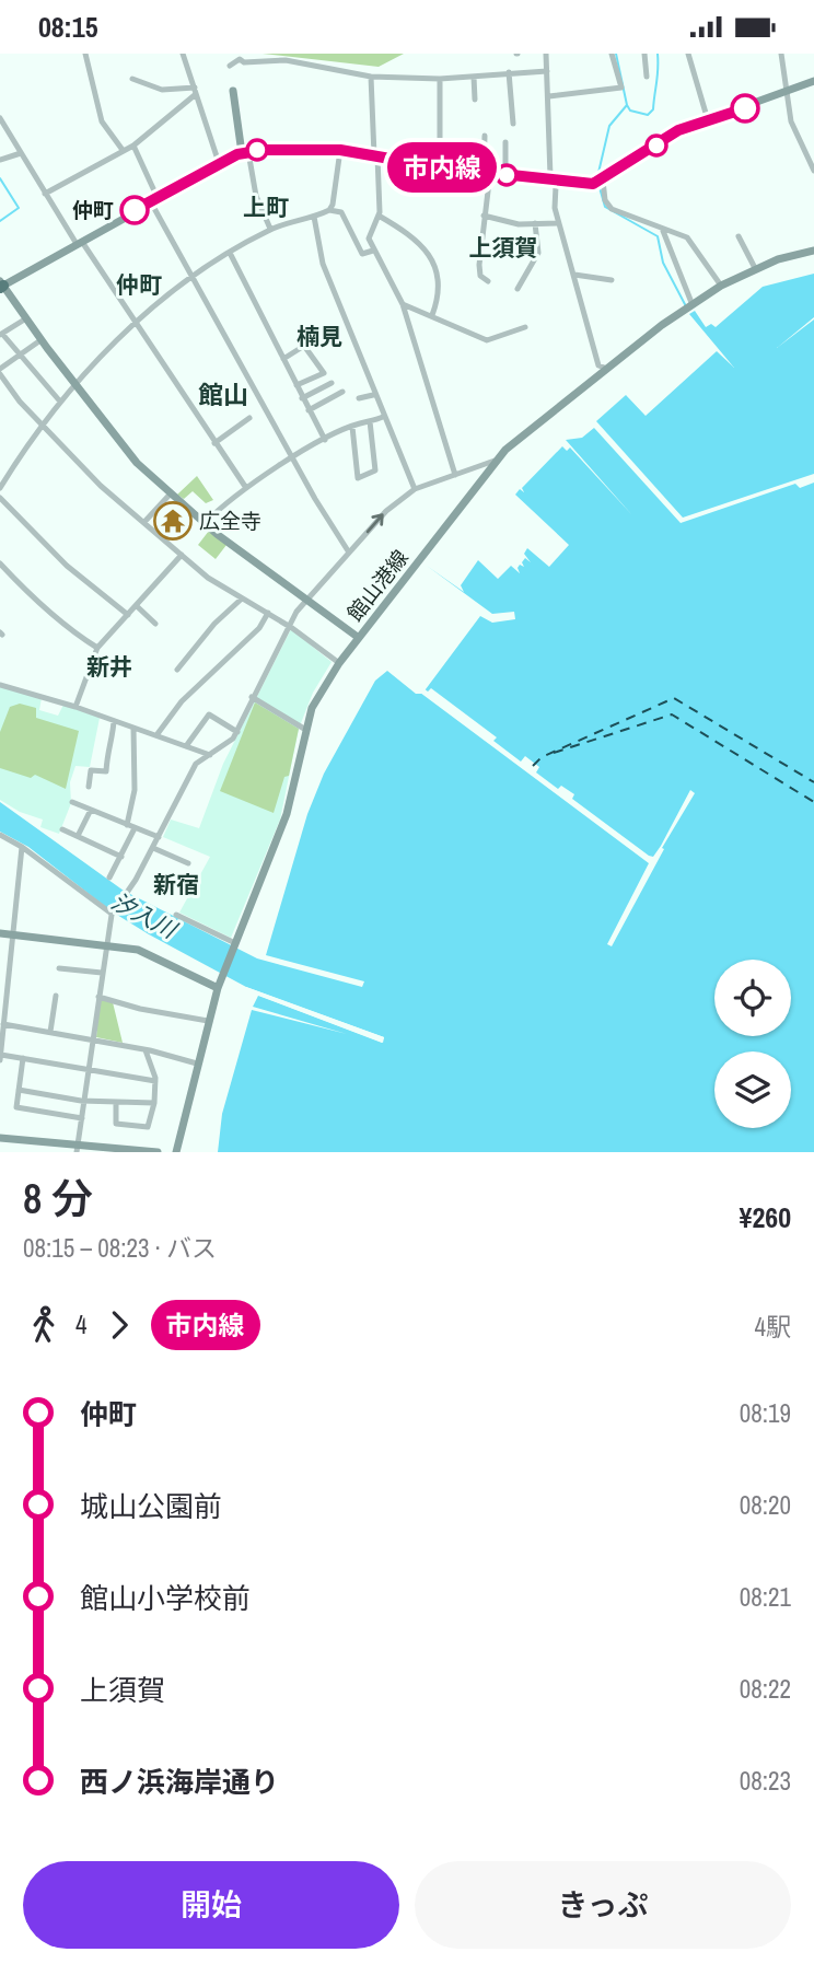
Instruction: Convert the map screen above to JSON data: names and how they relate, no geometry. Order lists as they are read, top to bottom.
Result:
{
  "streets": {
    "main road": ["館山港線"]
  },
  "districts": [
    "上町",
    "上須賀",
    "仲町",
    "楠見",
    "館山",
    "新井",
    "新宿"
  ],
  "water": ["汐入川"],
  "places": {
    "other": ["仲町"],
    "temple": ["広全寺"]
  },
  "lines": ["bus line 市内線"],
  "page": {
    "status": "08:15",
    "on_map": "市内線",
    "heading": ["8 分", "08:15 – 08:23 · バス", "¥260"],
    "legs": ["4", "市内線", "4駅"],
    "list": [
      {
        "name": "仲町",
        "value": "08:19"
      },
      {
        "name": "城山公園前",
        "value": "08:20"
      },
      {
        "name": "館山小学校前",
        "value": "08:21"
      },
      {
        "name": "上須賀",
        "value": "08:22"
      },
      {
        "name": "西ノ浜海岸通り",
        "value": "08:23"
      }
    ],
    "buttons": ["開始", "きっぷ"]
  }
}
